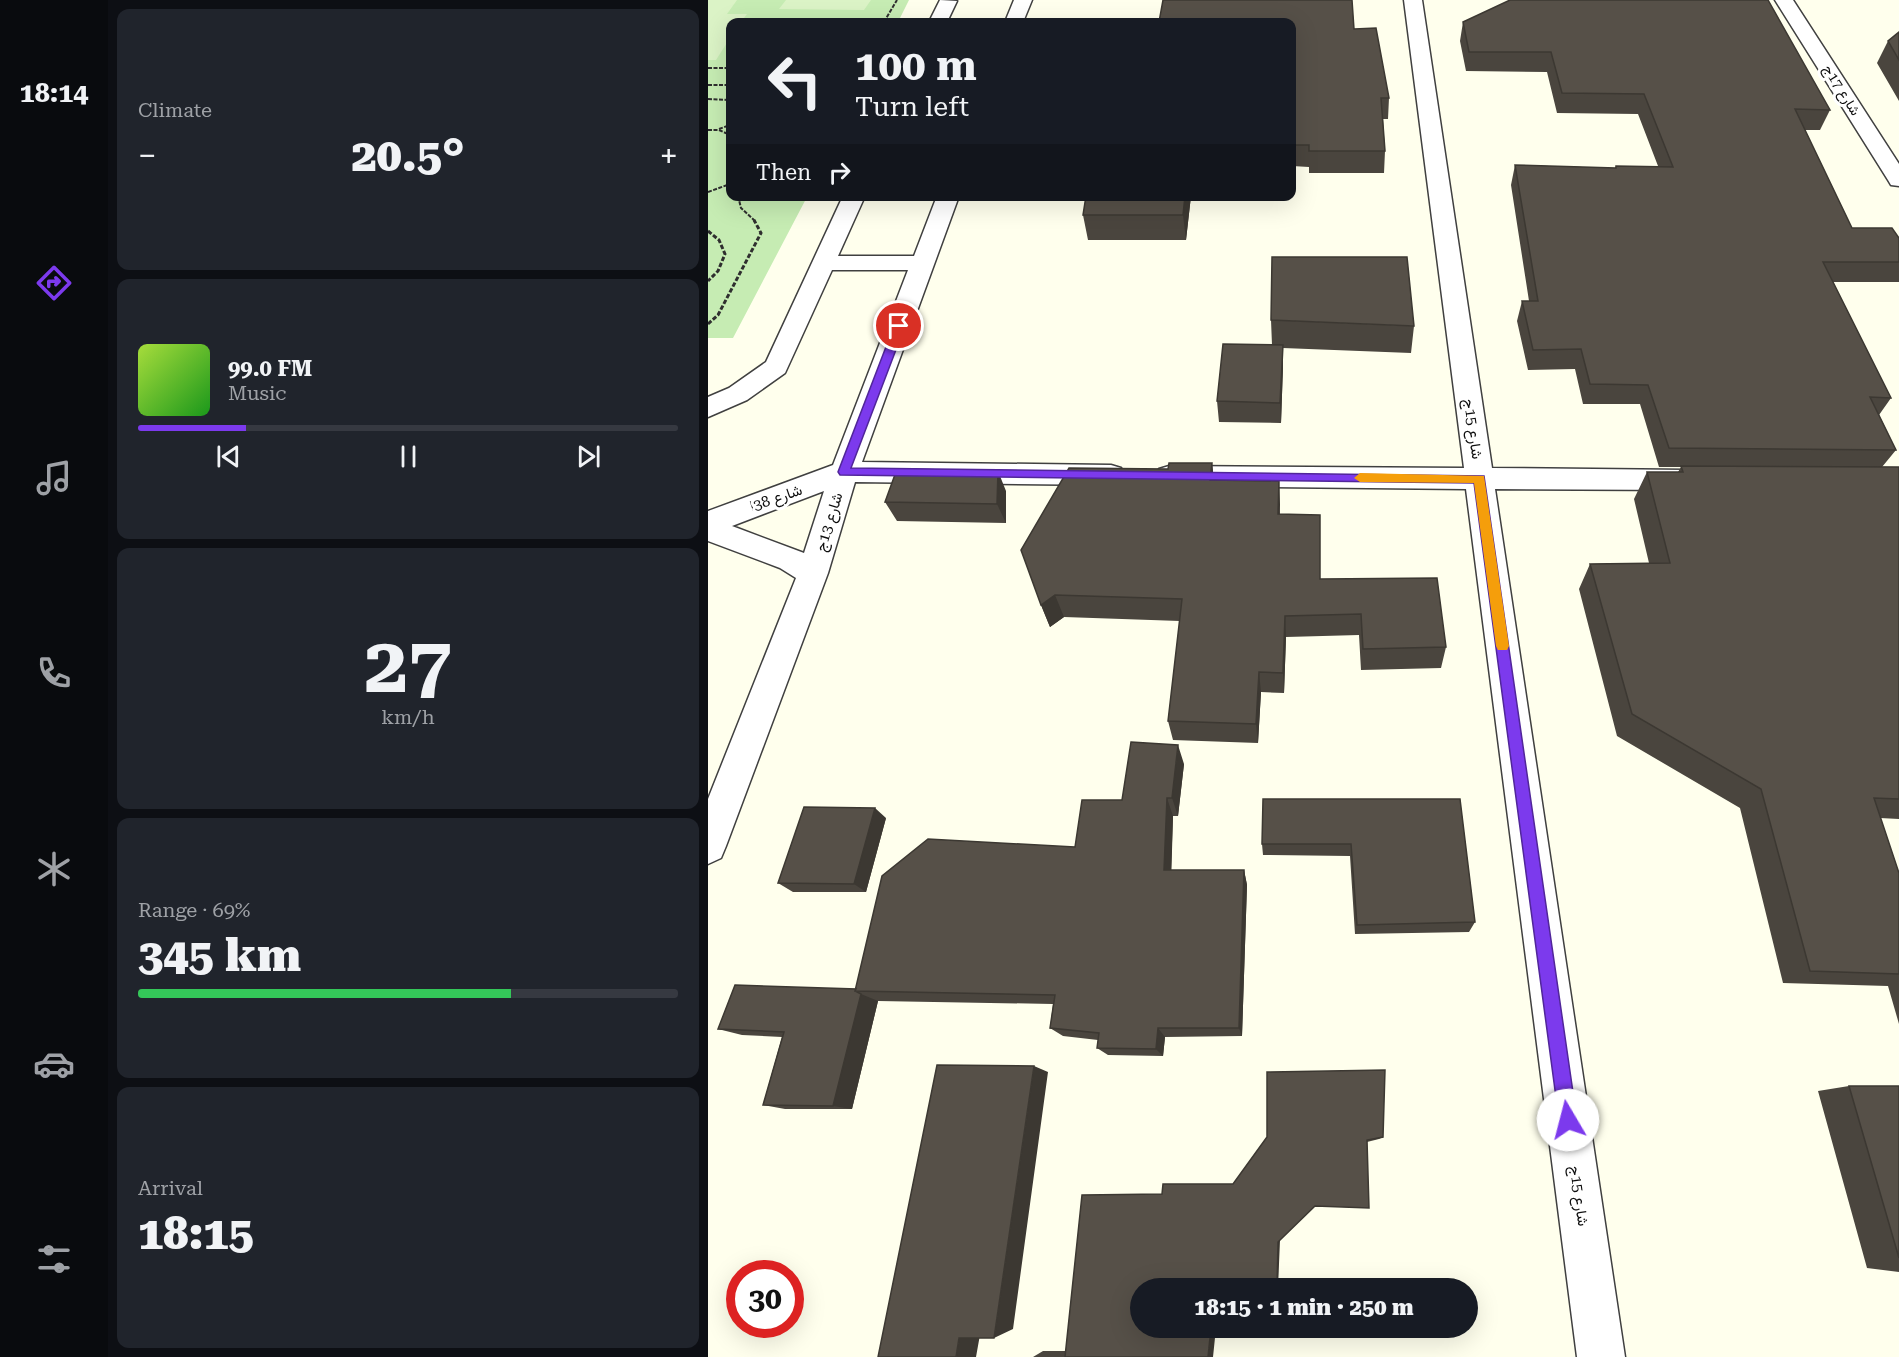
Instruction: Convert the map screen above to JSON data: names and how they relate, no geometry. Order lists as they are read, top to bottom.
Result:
{
  "streets": {
    "street": [
      "شارع 17ج",
      "شارع 15ج",
      "شارع 38ا",
      "شارع 13ج"
    ]
  },
  "crossings": [
    ["شارع 38ا", "شارع 13ج"]
  ],
  "page": {
    "tabs": "18:14",
    "tile": [
      "Climate",
      ["27", "km/h"],
      ["Range · 69%", "345 km"],
      ["Arrival", "18:15"]
    ],
    "turn": ["100 m", "Turn left"],
    "heat": ["−", "20.5°", "+"],
    "then": "Then",
    "song": ["99.0 FM", "Music"],
    "limit": "30",
    "trip": "18:15 · 1 min · 250 m"
  }
}
